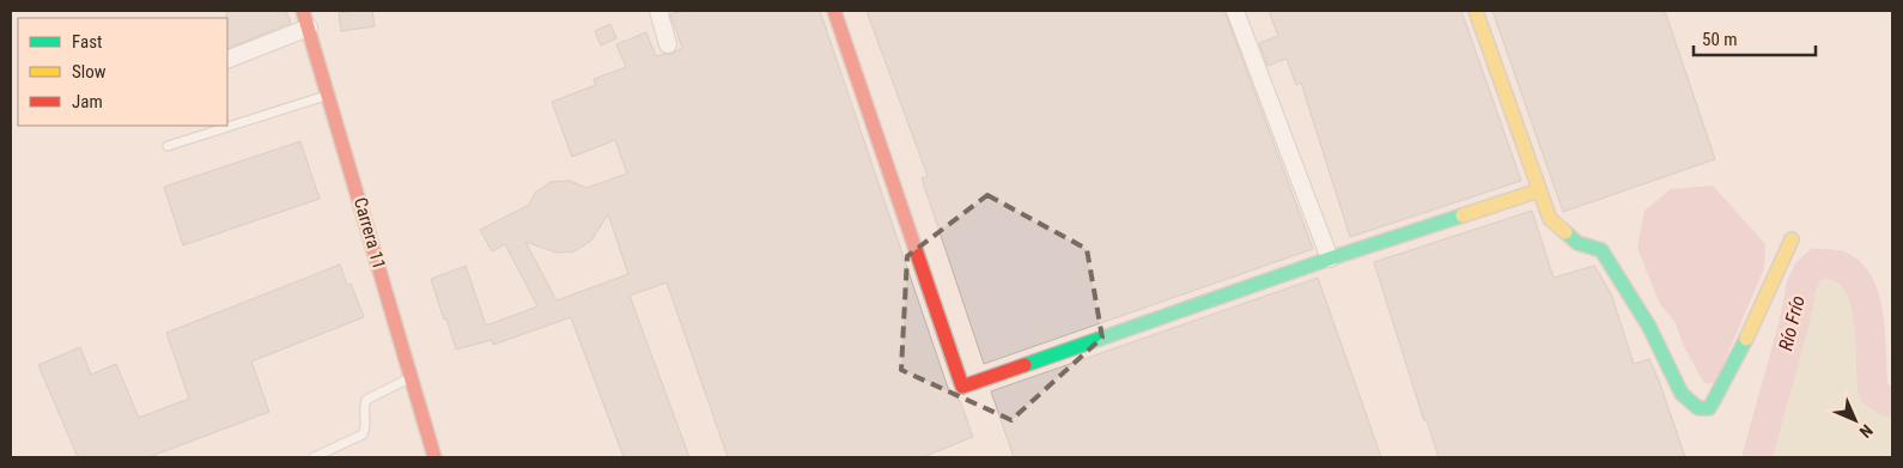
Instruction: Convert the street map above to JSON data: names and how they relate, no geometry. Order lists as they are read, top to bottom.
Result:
{
  "streets": {
    "street": ["Carrera 11"]
  },
  "water": ["Río Frío"],
  "legend": ["Fast", "Slow", "Jam"],
  "scale_bar": "50 m",
  "north": "bottom right"
}
